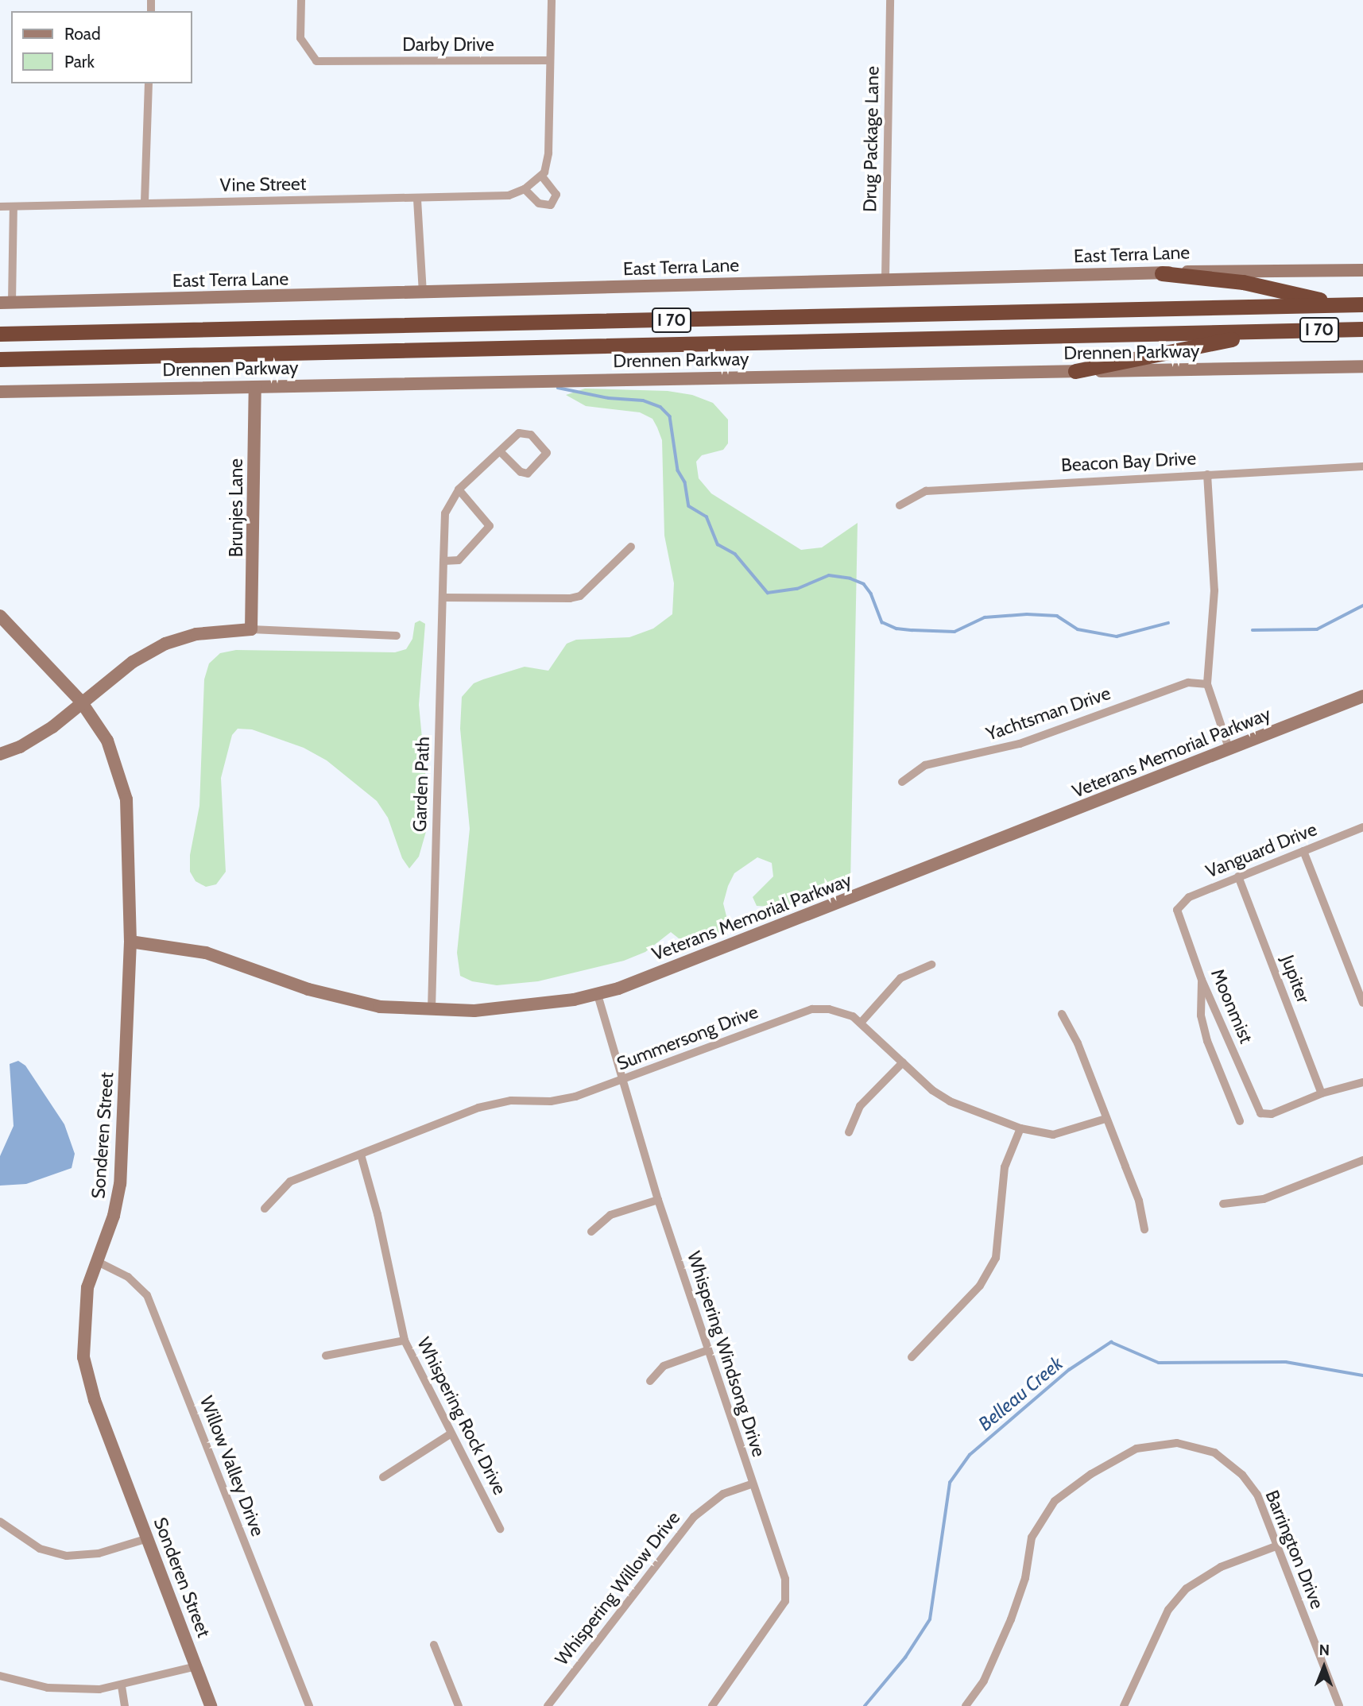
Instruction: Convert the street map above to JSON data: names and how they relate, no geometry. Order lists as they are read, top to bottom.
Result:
{
  "streets": {
    "highway": ["I 70"],
    "street": [
      "Darby Drive",
      "Drug Package Lane",
      "Vine Street",
      "East Terra Lane",
      "Drennen Parkway",
      "Beacon Bay Drive",
      "Brunjes Lane",
      "Yachtsman Drive",
      "Veterans Memorial Parkway",
      "Garden Path",
      "Vanguard Drive",
      "Jupiter",
      "Moonmist",
      "Summersong Drive",
      "Sonderen Street",
      "Whispering Windsong Drive",
      "Whispering Rock Drive",
      "Willow Valley Drive",
      "Barrington Drive",
      "Whispering Willow Drive"
    ]
  },
  "crossings": [
    ["Drug Package Lane", "East Terra Lane"],
    ["Drennen Parkway", "Brunjes Lane"],
    ["Veterans Memorial Parkway", "Garden Path"],
    ["Veterans Memorial Parkway", "Sonderen Street"],
    ["Veterans Memorial Parkway", "Whispering Windsong Drive"],
    ["Vanguard Drive", "Jupiter"],
    ["Vanguard Drive", "Moonmist"],
    ["Jupiter", "Moonmist"],
    ["Summersong Drive", "Whispering Windsong Drive"],
    ["Summersong Drive", "Whispering Rock Drive"],
    ["Sonderen Street", "Willow Valley Drive"],
    ["Whispering Windsong Drive", "Whispering Willow Drive"]
  ],
  "water": ["Belleau Creek"],
  "legend": ["Road", "Park"],
  "north": "top"
}
